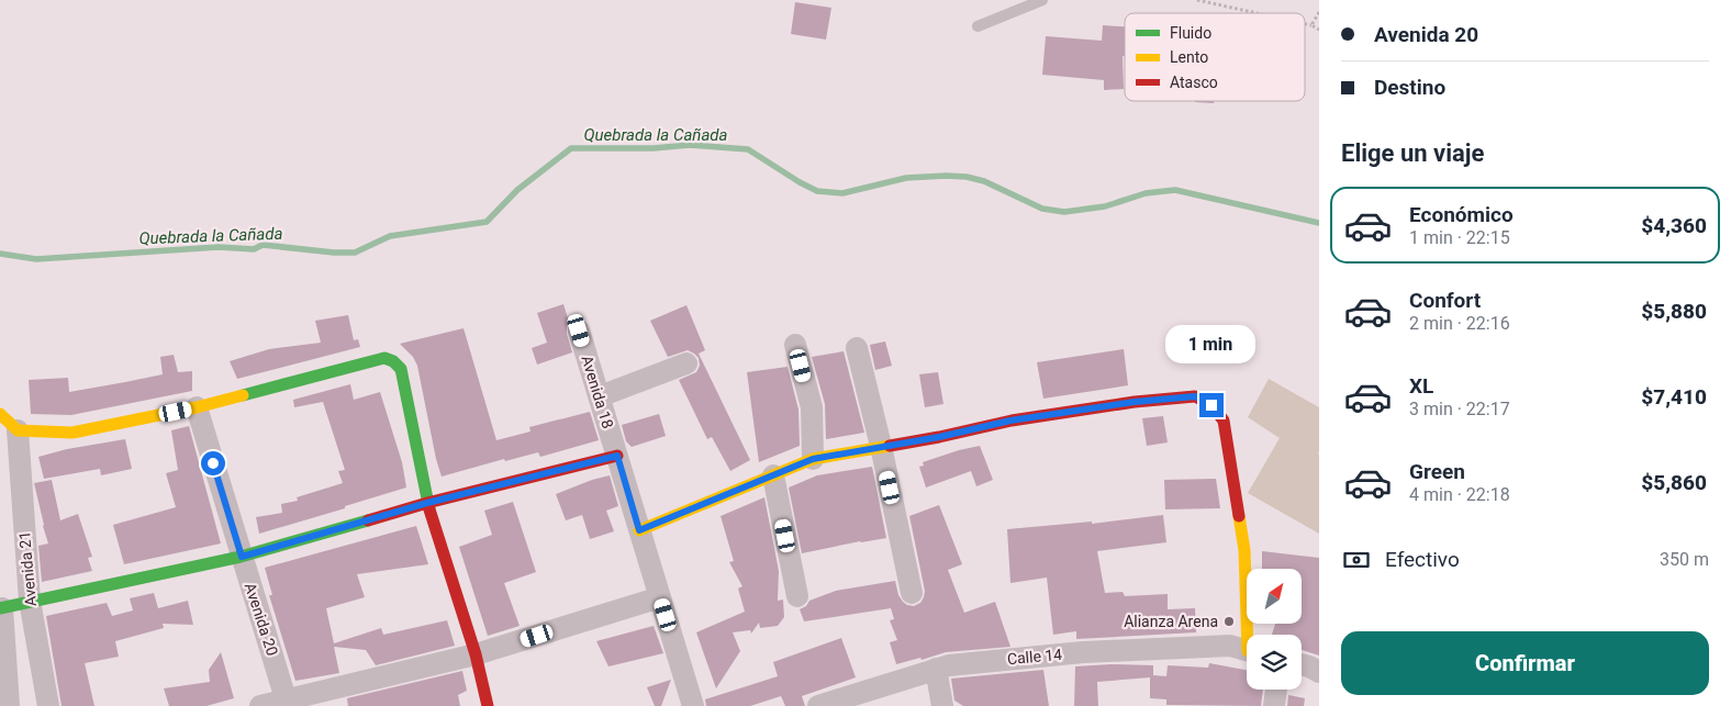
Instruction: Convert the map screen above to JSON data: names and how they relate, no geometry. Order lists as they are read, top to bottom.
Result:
{
  "streets": {
    "street": [
      "Avenida 18",
      "Avenida 21",
      "Avenida 20",
      "Calle 14"
    ]
  },
  "water": ["Quebrada la Cañada"],
  "places": ["Alianza Arena"],
  "legend": ["Fluido", "Lento", "Atasco"],
  "north": "top right",
  "page": {
    "banner": ["Avenida 20", "Destino"],
    "heading": "Elige un viaje",
    "list": [
      {
        "name": "Económico",
        "note": "1 min · 22:15",
        "value": "$4,360"
      },
      {
        "name": "Confort",
        "note": "2 min · 22:16",
        "value": "$5,880"
      },
      {
        "name": "XL",
        "note": "3 min · 22:17",
        "value": "$7,410"
      },
      {
        "name": "Green",
        "note": "4 min · 22:18",
        "value": "$5,860"
      }
    ],
    "bubble": "1 min",
    "pay": ["Efectivo", "350 m"],
    "buttons": "Confirmar"
  }
}
